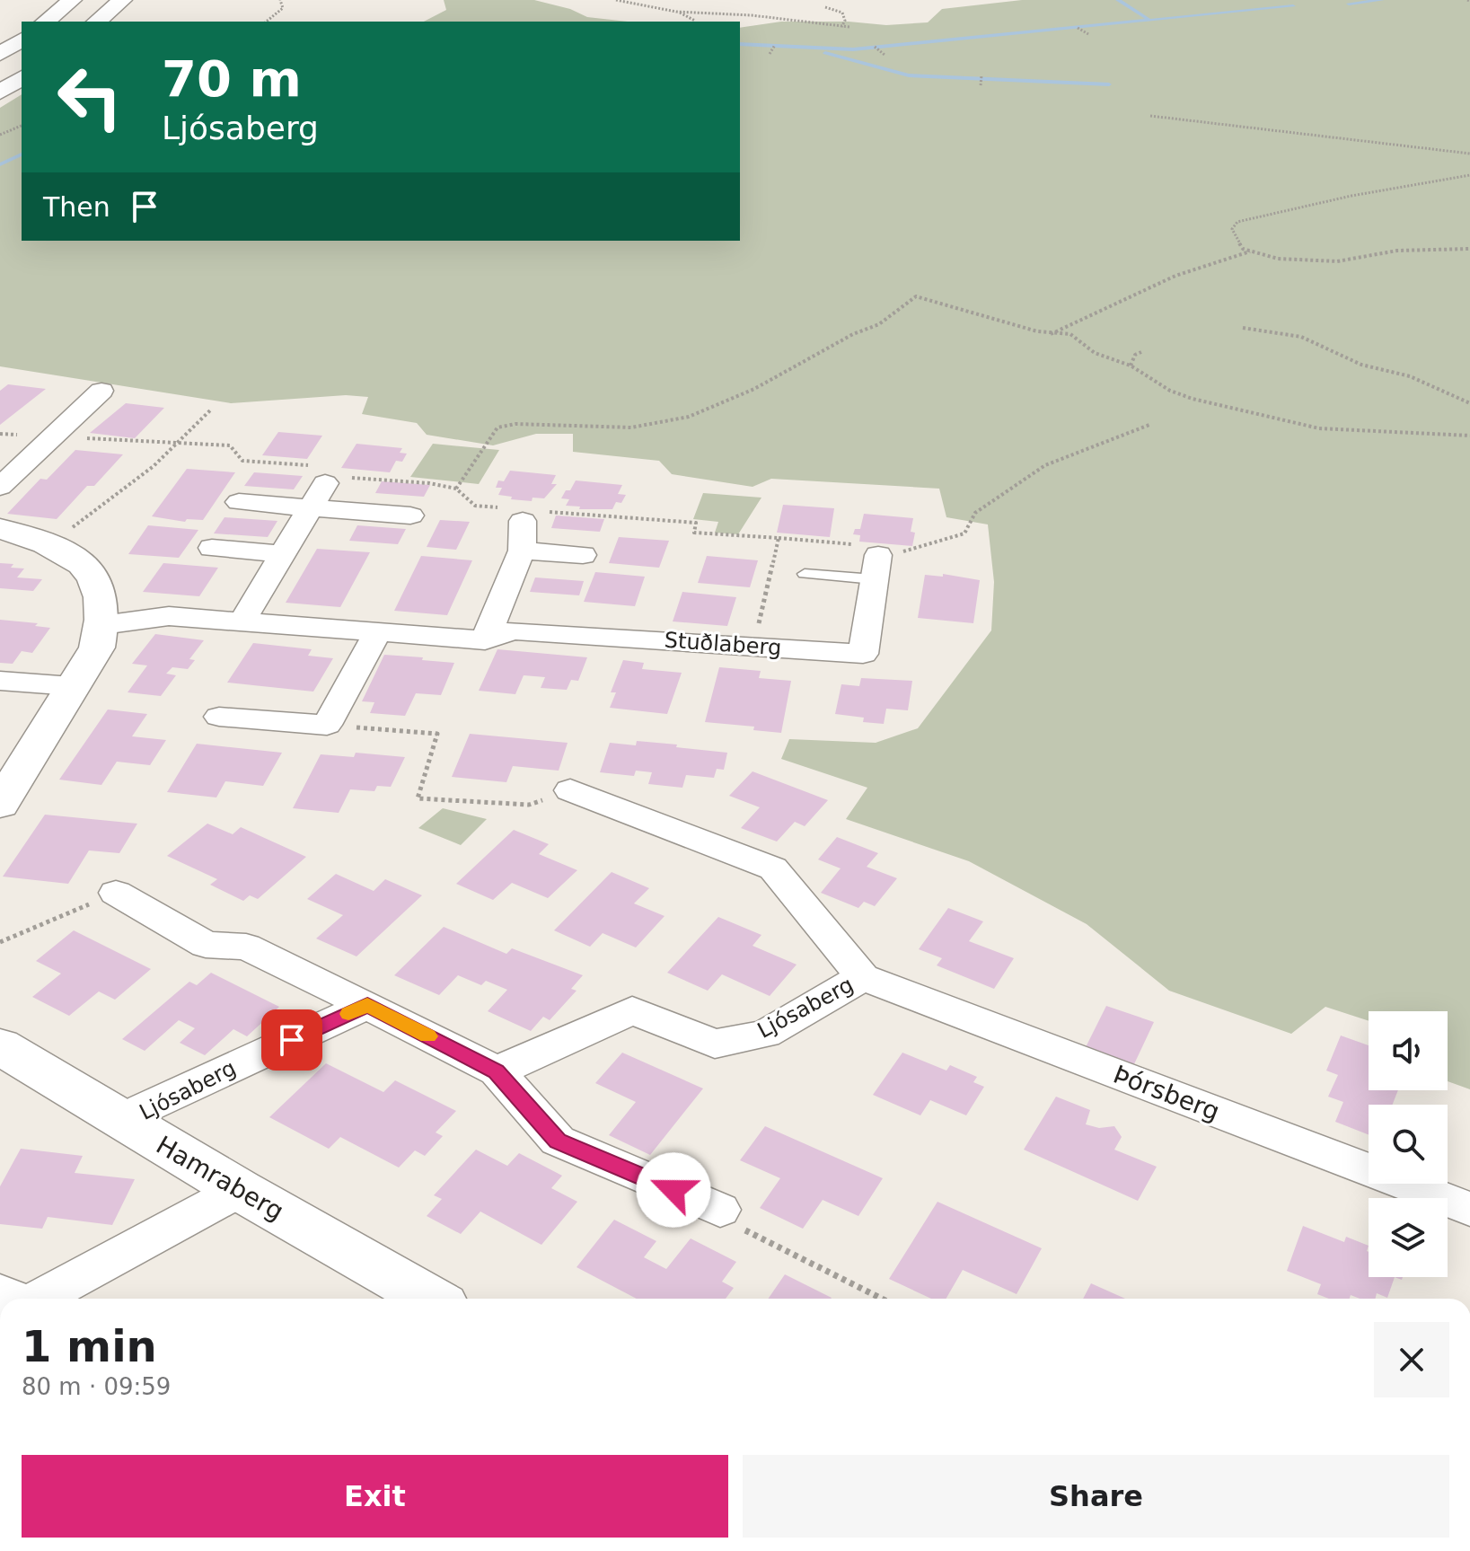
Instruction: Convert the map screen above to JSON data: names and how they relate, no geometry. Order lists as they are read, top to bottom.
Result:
{
  "streets": {
    "main road": ["Hamraberg"],
    "street": ["Stuðlaberg", "Ljósaberg", "Þórsberg"]
  },
  "crossings": [
    ["Ljósaberg", "Þórsberg"],
    ["Ljósaberg", "Hamraberg"]
  ],
  "page": {
    "turn": ["70 m", "Ljósaberg"],
    "then": "Then",
    "heading": ["1 min", "80 m · 09:59"],
    "buttons": ["Exit", "Share"]
  }
}
